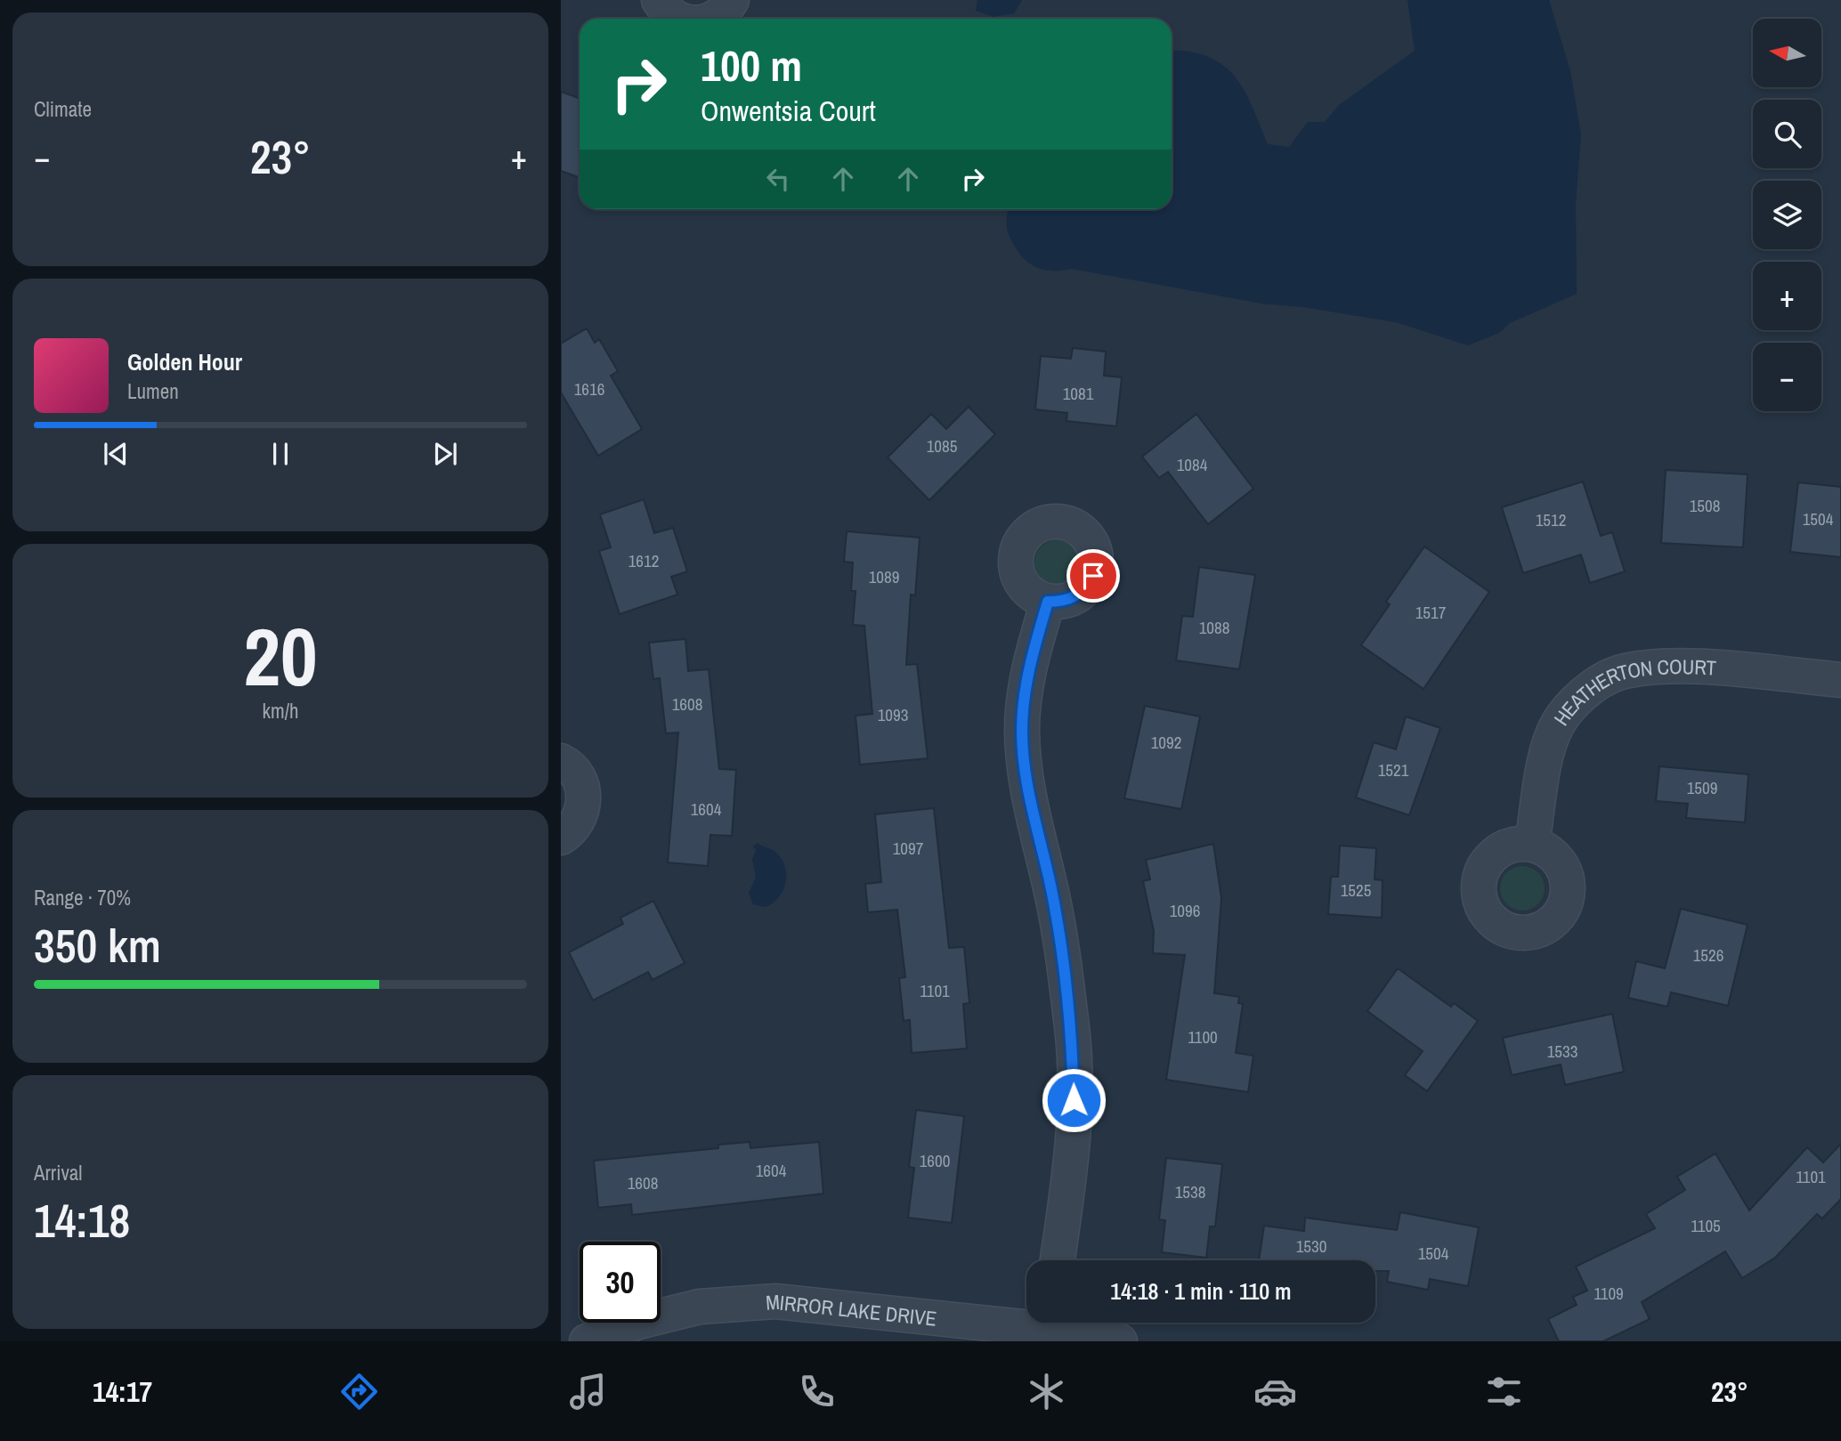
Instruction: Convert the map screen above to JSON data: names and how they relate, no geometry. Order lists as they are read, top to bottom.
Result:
{
  "streets": {
    "street": ["HEATHERTON COURT", "MIRROR LAKE DRIVE"]
  },
  "house_numbers": [
    "1616",
    "1081",
    "1085",
    "1084",
    "1508",
    "1504",
    "1512",
    "1612",
    "1089",
    "1517",
    "1088",
    "1608",
    "1093",
    "1092",
    "1521",
    "1509",
    "1604",
    "1097",
    "1525",
    "1096",
    "1526",
    "1101",
    "1100",
    "1533",
    "1600",
    "1604",
    "1101",
    "1608",
    "1538",
    "1105",
    "1530",
    "1504",
    "1109"
  ],
  "north": "left",
  "page": {
    "tile": [
      "Climate",
      ["20", "km/h"],
      ["Range · 70%", "350 km"],
      ["Arrival", "14:18"]
    ],
    "map_buttons": ["+", "−"],
    "turn": ["100 m", "Onwentsia Court"],
    "heat": ["−", "23°", "+"],
    "song": ["Golden Hour", "Lumen"],
    "limit": "30",
    "trip": "14:18 · 1 min · 110 m",
    "tabs": ["14:17", "23°"]
  }
}
